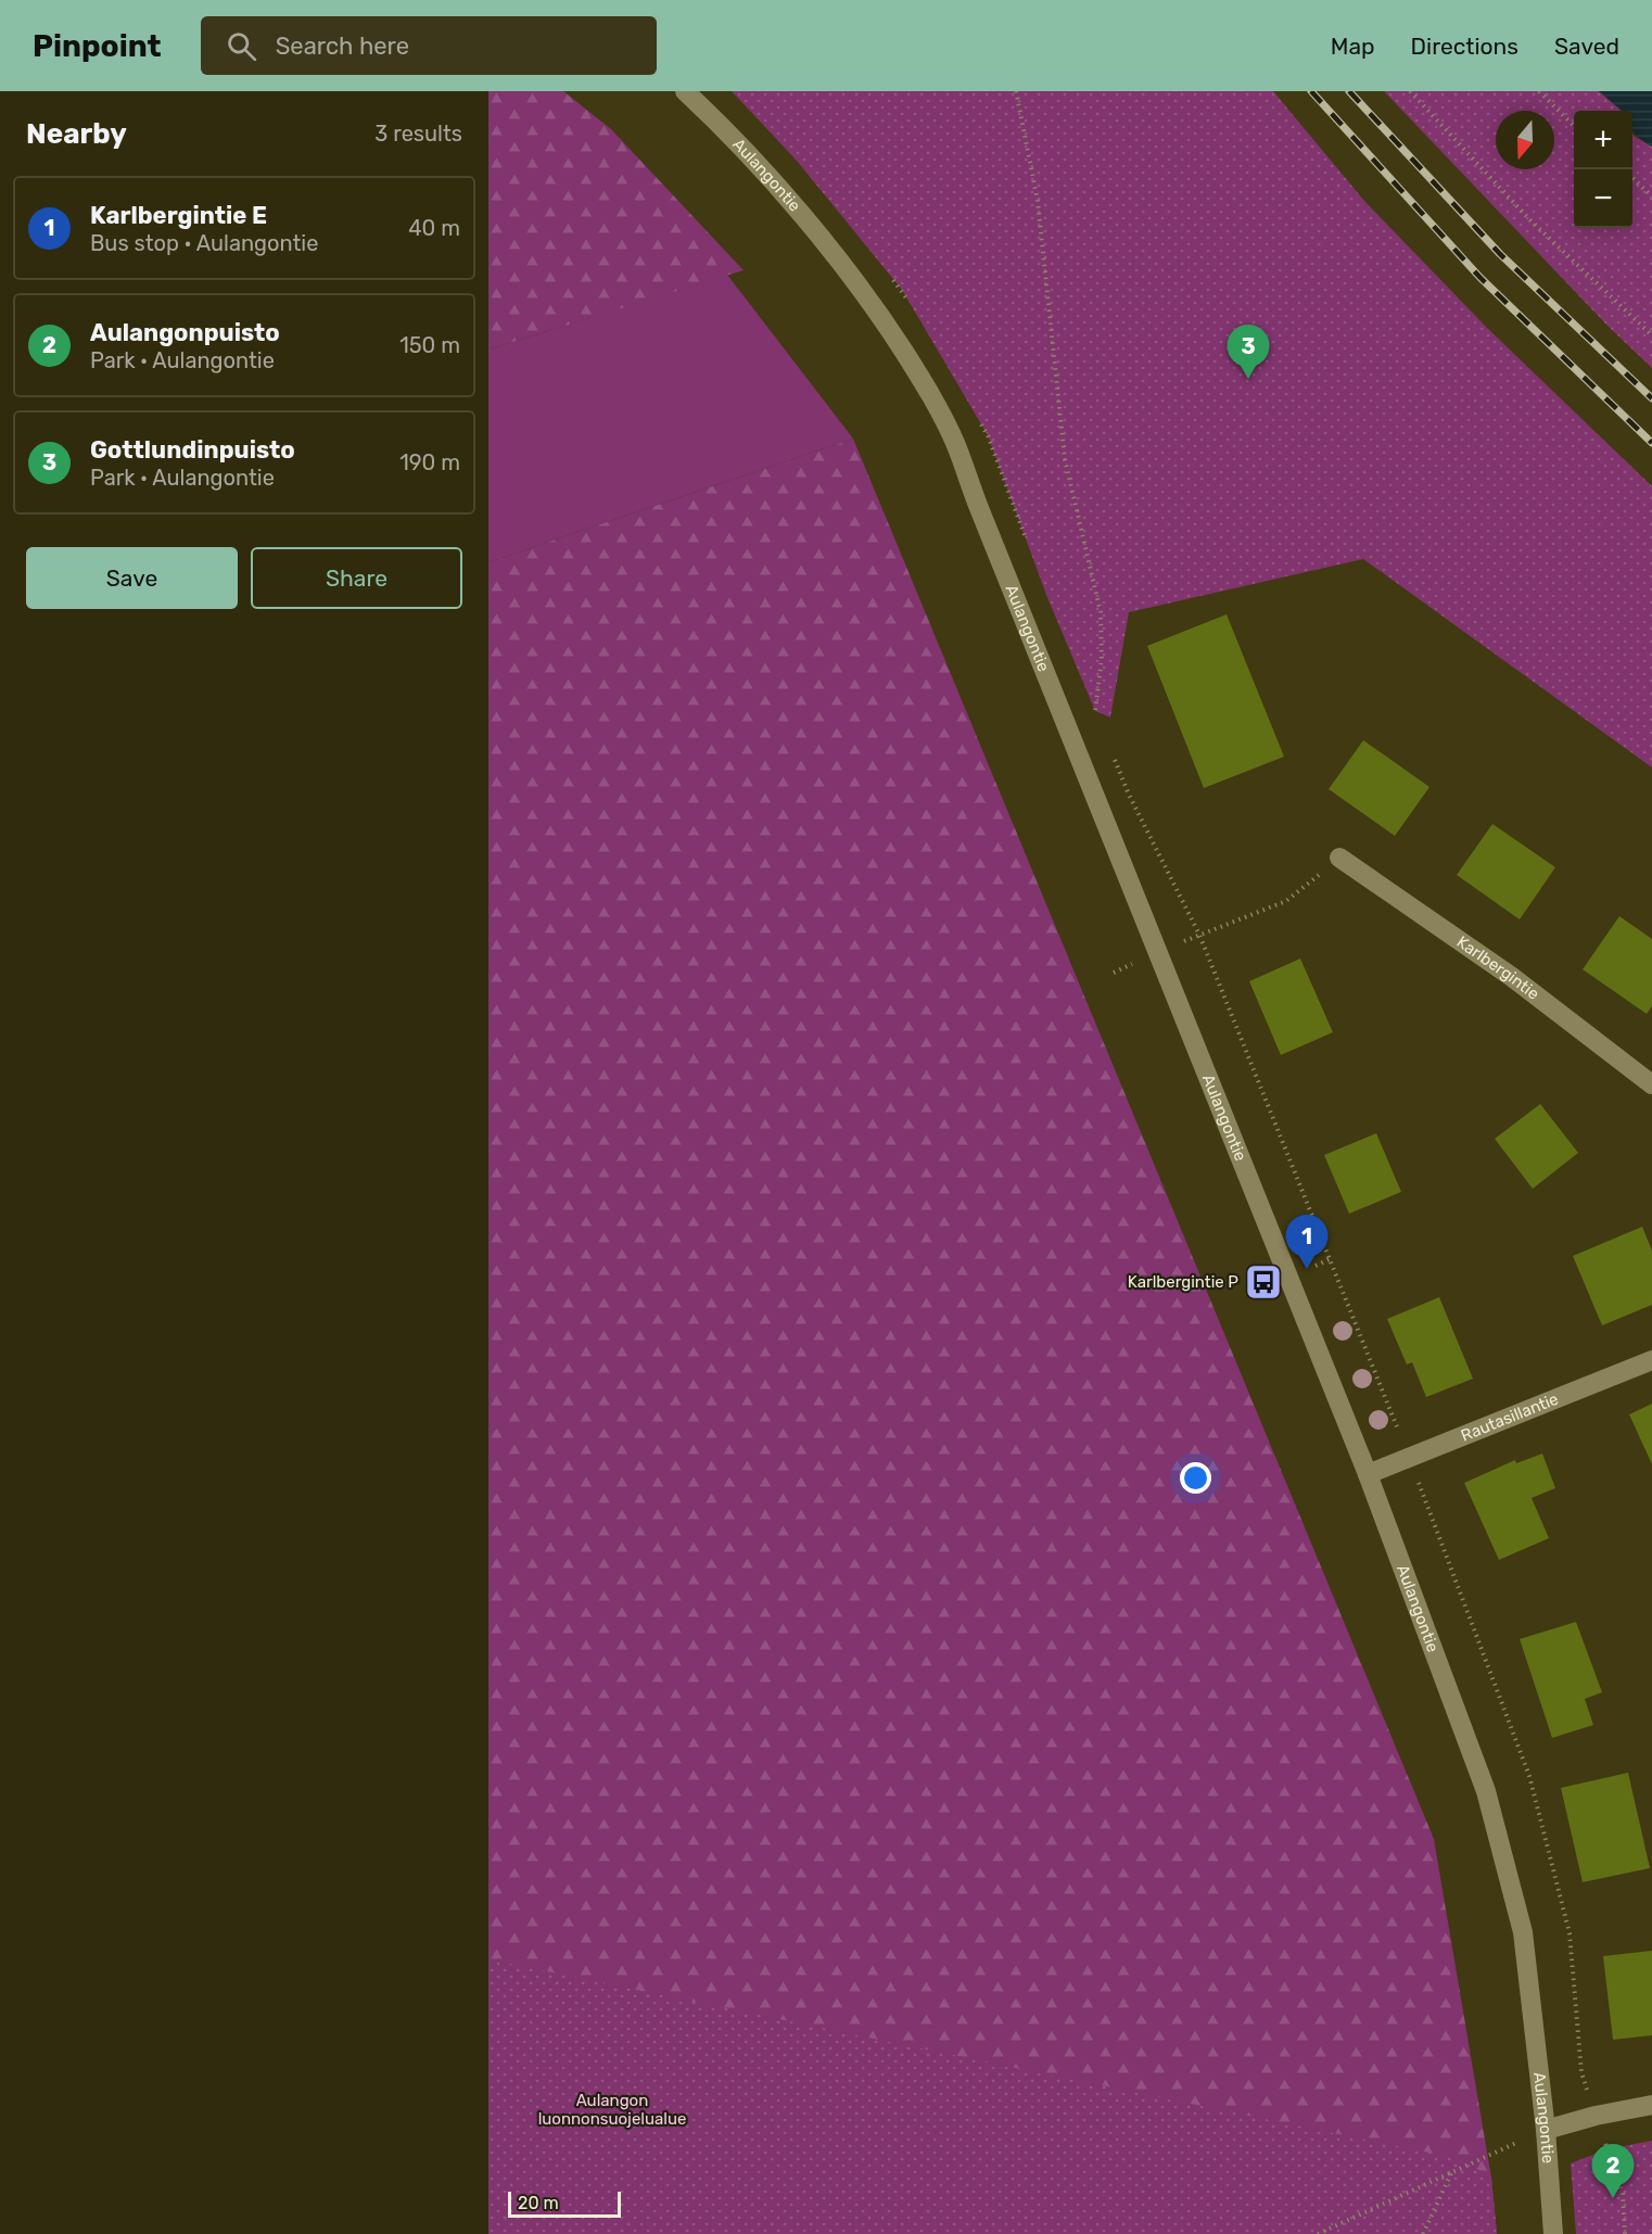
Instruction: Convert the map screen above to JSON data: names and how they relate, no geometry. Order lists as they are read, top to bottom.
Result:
{
  "streets": {
    "main road": ["Aulangontie", "Karlbergintie", "Rautasillantie"]
  },
  "crossings": [
    ["Aulangontie", "Rautasillantie"]
  ],
  "parks": ["Aulangon luonnonsuojelualue"],
  "places": {
    "bus stop": ["Karlbergintie P"]
  },
  "scale_bar": "20 m",
  "north": "bottom",
  "page": {
    "header": "Pinpoint",
    "search": "Search here",
    "nav": ["Map", "Directions", "Saved"],
    "heading": ["Nearby", "3 results"],
    "map_buttons": ["+", "−"],
    "list": [
      {
        "mark": "1",
        "name": "Karlbergintie E",
        "note": "Bus stop · Aulangontie",
        "value": "40 m"
      },
      {
        "mark": "2",
        "name": "Aulangonpuisto",
        "note": "Park · Aulangontie",
        "value": "150 m"
      },
      {
        "mark": "3",
        "name": "Gottlundinpuisto",
        "note": "Park · Aulangontie",
        "value": "190 m"
      }
    ],
    "pins": ["3", "1", "2"],
    "buttons": ["Save", "Share"],
    "scale": "20 m"
  }
}
